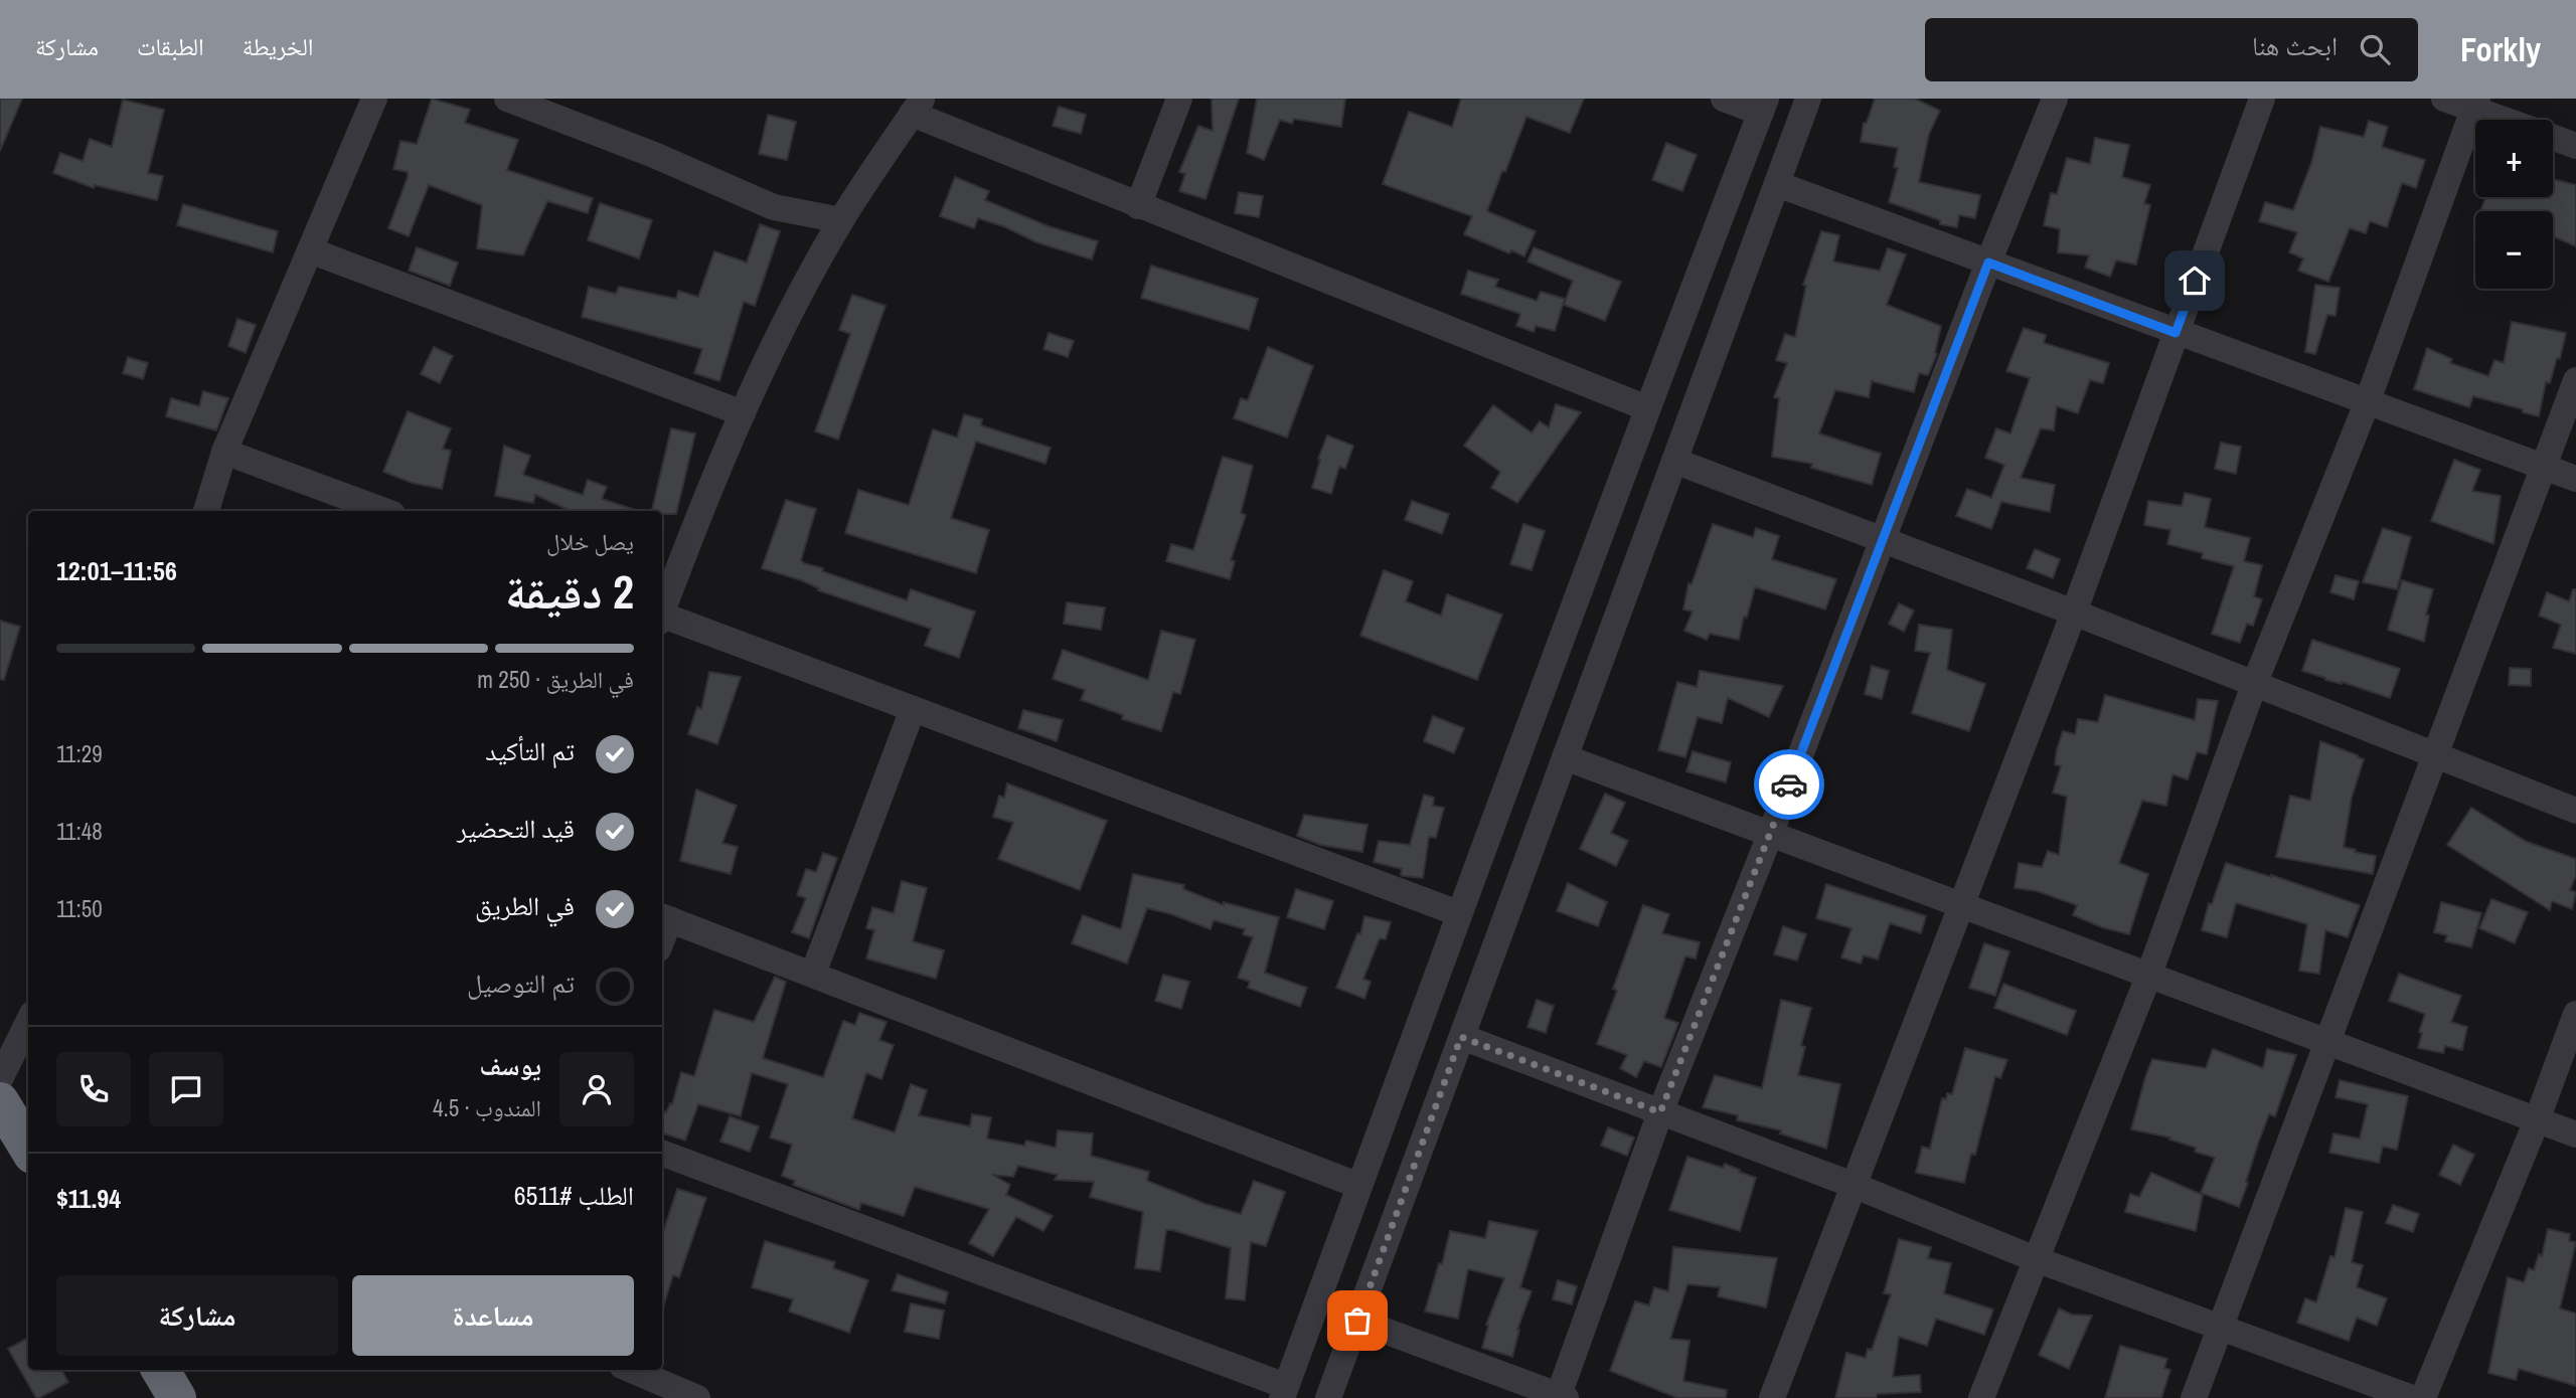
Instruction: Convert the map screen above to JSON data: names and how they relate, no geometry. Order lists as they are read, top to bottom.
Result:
{
  "page": {
    "header": "Forkly",
    "search": "ابحث هنا",
    "nav": ["الخريطة", "الطبقات", "مشاركة"],
    "map_buttons": ["+", "−"],
    "heading": ["2 دقيقة", "يصل خلال", "11:56–12:01"],
    "panel": [
      "يوسف",
      "المندوب · 4.5",
      "الطلب #6511",
      "$11.94"
    ],
    "bar": "في الطريق · 250 m",
    "list": [
      ["تم التأكيد", "11:29"],
      ["قيد التحضير", "11:48"],
      ["في الطريق", "11:50"],
      "تم التوصيل"
    ],
    "buttons": ["مساعدة", "مشاركة"]
  }
}
